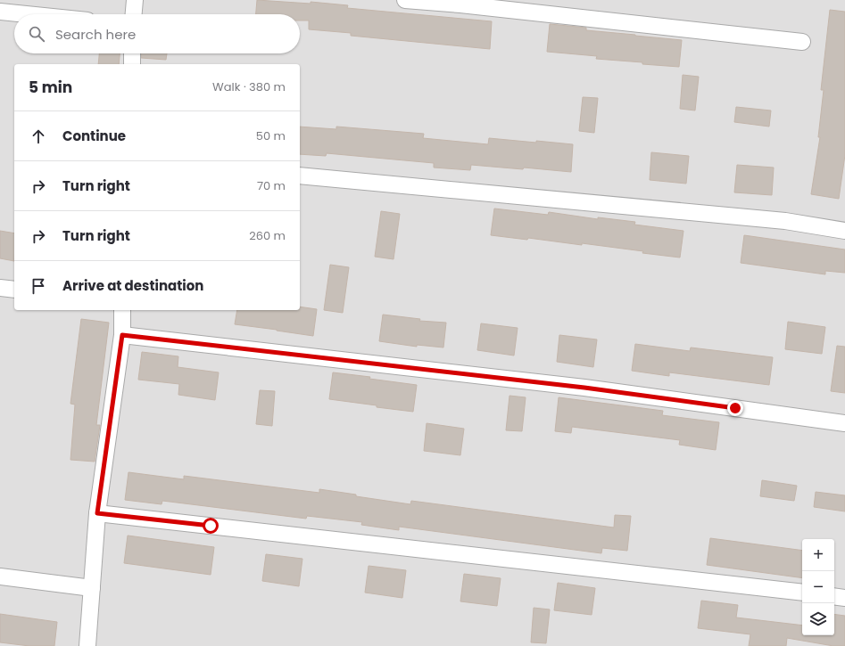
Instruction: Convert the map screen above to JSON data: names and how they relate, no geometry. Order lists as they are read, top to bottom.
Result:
{
  "page": {
    "search": "Search here",
    "heading": ["5 min", "Walk · 380 m"],
    "list": [
      ["Continue", "50 m"],
      ["Turn right", "70 m"],
      ["Turn right", "260 m"],
      "Arrive at destination"
    ],
    "map_buttons": ["+", "−"]
  }
}
